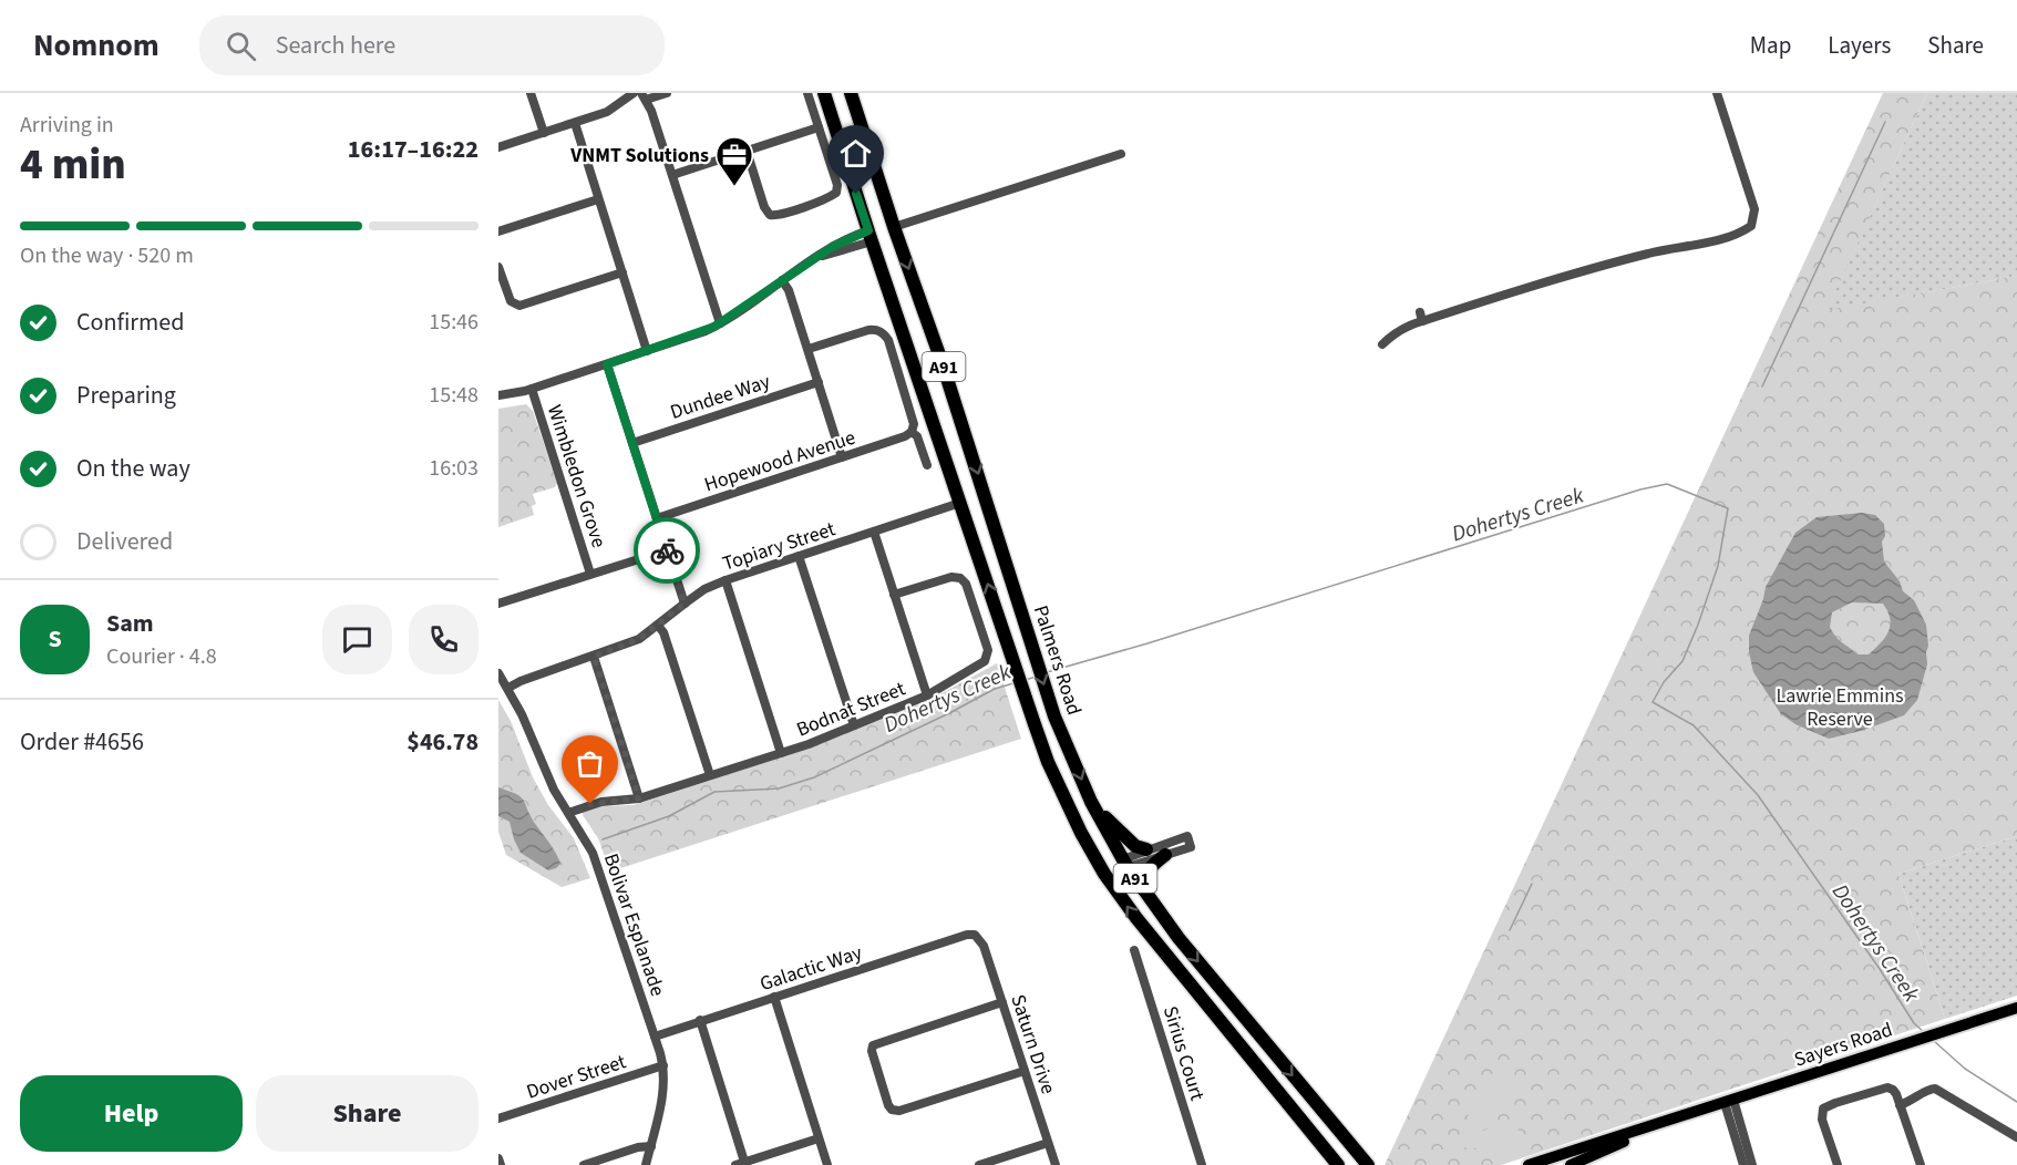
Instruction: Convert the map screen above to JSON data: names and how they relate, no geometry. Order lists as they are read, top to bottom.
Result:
{
  "streets": {
    "highway": ["A91", "Palmers Road"],
    "main road": ["Sayers Road"],
    "street": [
      "Dundee Way",
      "Hopewood Avenue",
      "Wimbledon Grove",
      "Topiary Street",
      "Bodnat Street",
      "Bolivar Esplanade",
      "Galactic Way",
      "Saturn Drive",
      "Sirius Court",
      "Dover Street"
    ]
  },
  "crossings": [
    ["A91", "Topiary Street"],
    ["Topiary Street", "Bolivar Esplanade"],
    ["Bodnat Street", "Bolivar Esplanade"],
    ["Bolivar Esplanade", "Galactic Way"],
    ["Bolivar Esplanade", "Dover Street"],
    ["Galactic Way", "Saturn Drive"]
  ],
  "water": ["Dohertys Creek"],
  "parks": ["Lawrie Emmins Reserve"],
  "places": {
    "office": ["VNMT Solutions"]
  },
  "page": {
    "header": "Nomnom",
    "search": "Search here",
    "nav": ["Map", "Layers", "Share"],
    "heading": ["4 min", "Arriving in", "16:17–16:22"],
    "panel": [
      "Sam",
      "Courier · 4.8",
      "Order #4656",
      "$46.78"
    ],
    "bar": "On the way · 520 m",
    "list": [
      ["Confirmed", "15:46"],
      ["Preparing", "15:48"],
      ["On the way", "16:03"],
      "Delivered"
    ],
    "round": "S",
    "buttons": ["Help", "Share"]
  }
}
